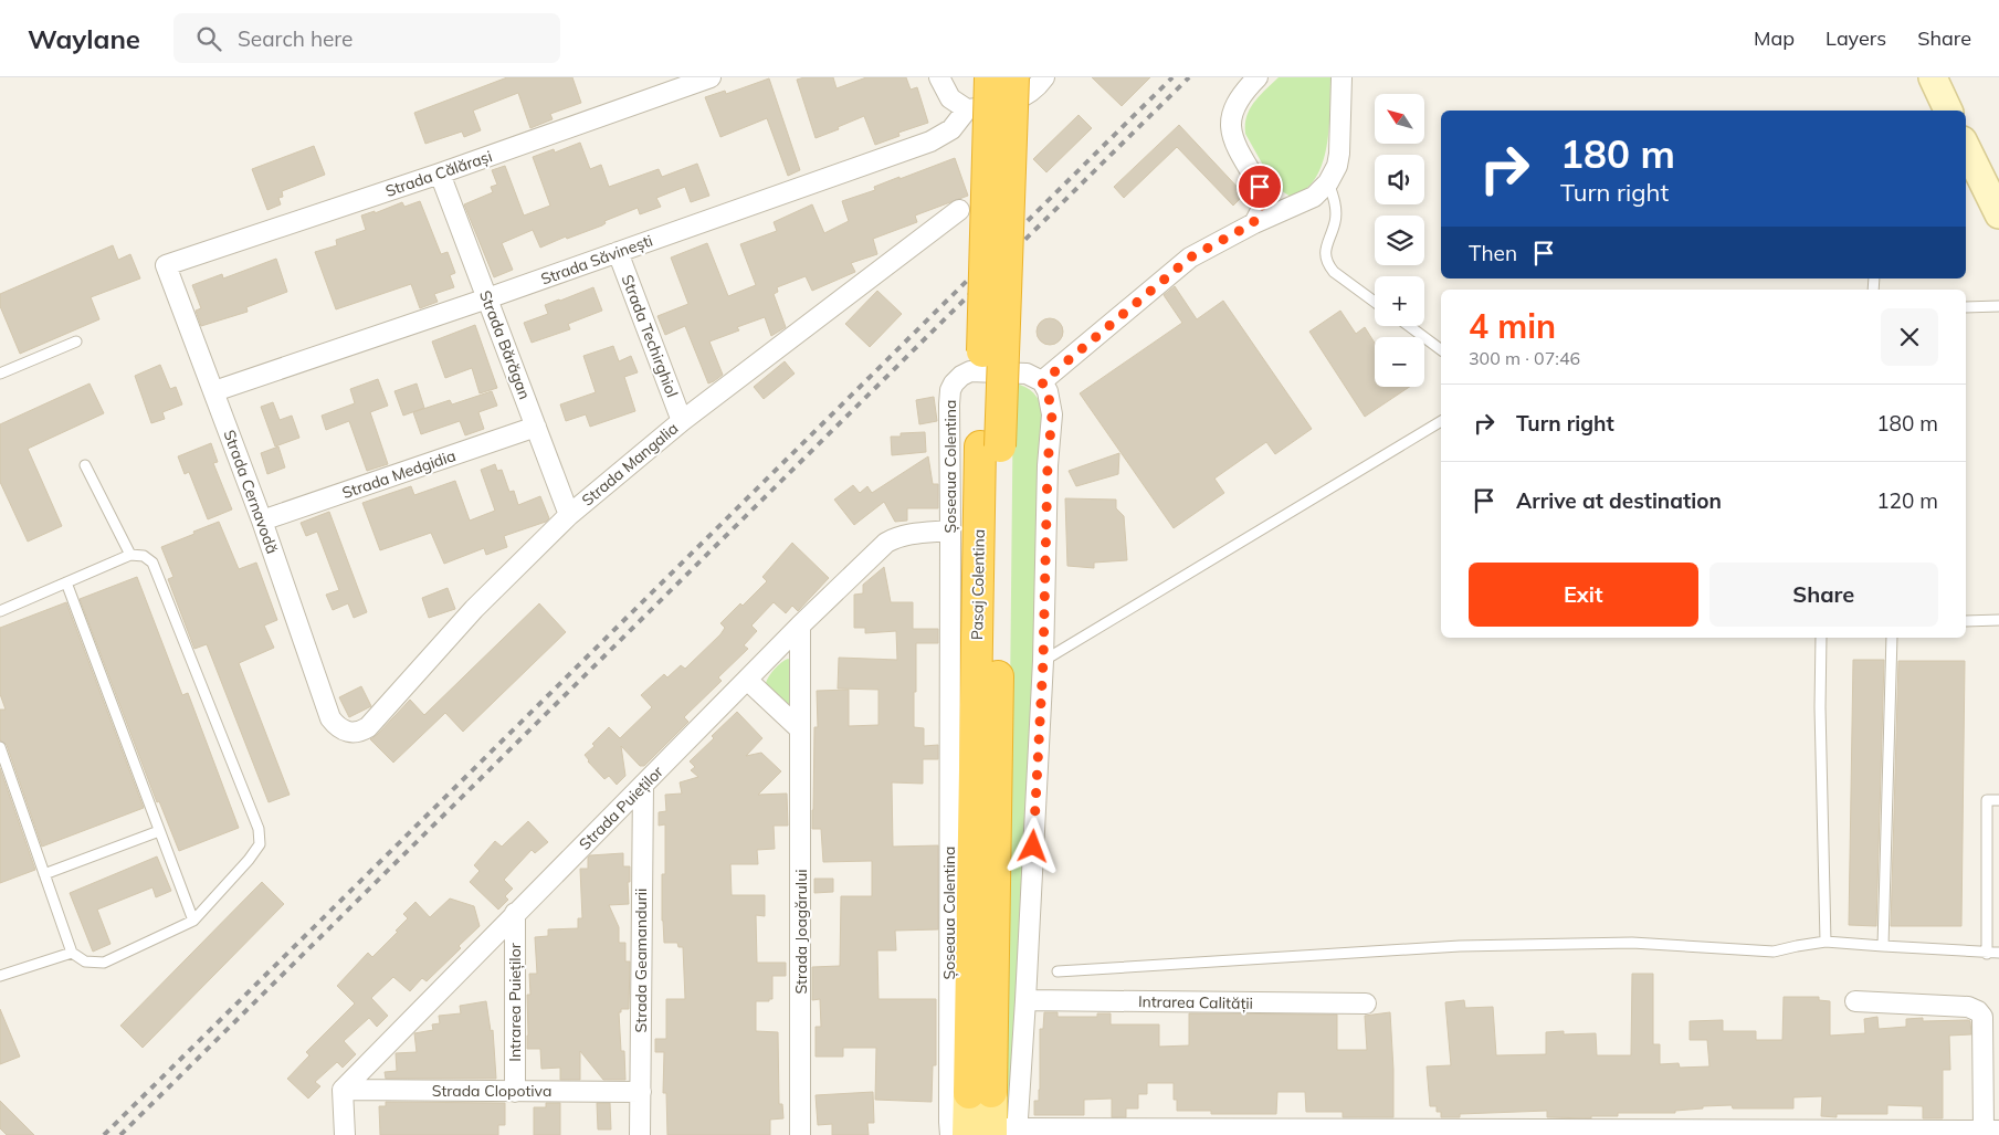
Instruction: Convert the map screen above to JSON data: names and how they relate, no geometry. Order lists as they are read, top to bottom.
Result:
{
  "streets": {
    "highway": ["Pasaj Colentina"],
    "street": [
      "Strada Călărași",
      "Strada Săvinești",
      "Strada Techirghiol",
      "Strada Bărăgan",
      "Strada Mangalia",
      "Șoseaua Colentina",
      "Strada Medgidia",
      "Strada Cernavodă",
      "Strada Puieților",
      "Strada Joagărului",
      "Strada Geamandurii",
      "Intrarea Puieților",
      "Intrarea Calității",
      "Strada Clopotiva"
    ]
  },
  "crossings": [
    ["Strada Călărași", "Strada Bărăgan"],
    ["Strada Călărași", "Strada Cernavodă"],
    ["Strada Săvinești", "Strada Techirghiol"],
    ["Strada Săvinești", "Strada Bărăgan"],
    ["Strada Săvinești", "Strada Cernavodă"],
    ["Strada Techirghiol", "Strada Mangalia"],
    ["Strada Bărăgan", "Strada Mangalia"],
    ["Strada Bărăgan", "Strada Medgidia"],
    ["Strada Mangalia", "Strada Cernavodă"],
    ["Șoseaua Colentina", "Strada Puieților"],
    ["Strada Medgidia", "Strada Cernavodă"],
    ["Strada Puieților", "Strada Joagărului"],
    ["Strada Puieților", "Strada Geamandurii"],
    ["Strada Puieților", "Intrarea Puieților"],
    ["Strada Puieților", "Strada Clopotiva"],
    ["Strada Geamandurii", "Strada Clopotiva"],
    ["Intrarea Puieților", "Strada Clopotiva"]
  ],
  "north": "top left",
  "page": {
    "header": "Waylane",
    "search": "Search here",
    "nav": ["Map", "Layers", "Share"],
    "map_buttons": ["+", "−"],
    "turn": ["180 m", "Turn right"],
    "then": "Then",
    "heading": ["4 min", "300 m · 07:46"],
    "list": [
      {
        "name": "Turn right",
        "value": "180 m"
      },
      {
        "name": "Arrive at destination",
        "value": "120 m"
      }
    ],
    "buttons": ["Exit", "Share"]
  }
}
